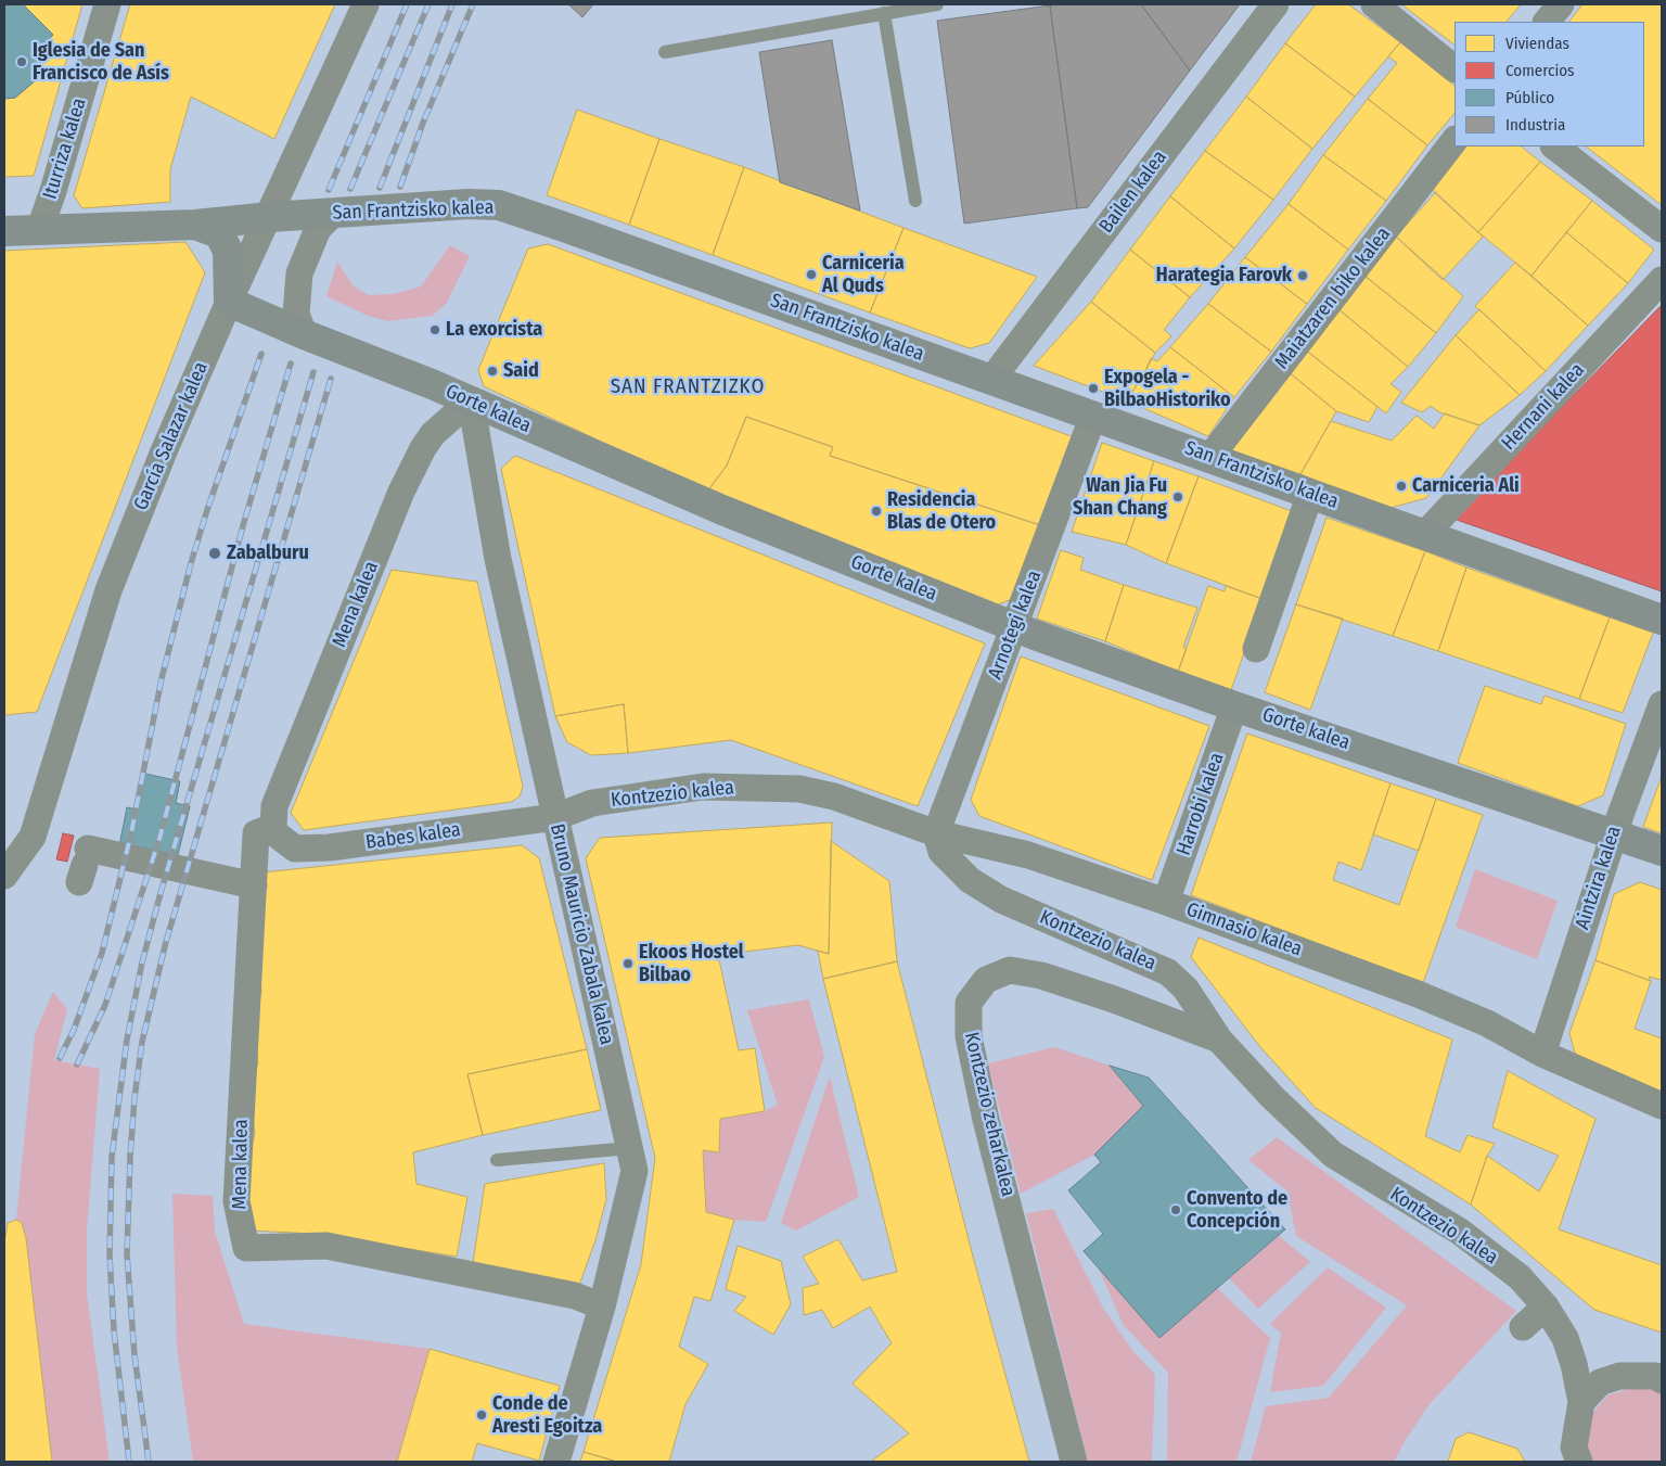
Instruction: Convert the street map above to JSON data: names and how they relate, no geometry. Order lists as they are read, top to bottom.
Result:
{
  "streets": {
    "street": [
      "Iturriza kalea",
      "Bailen kalea",
      "San Frantzisko kalea",
      "Maiatzaren biko kalea",
      "Hernani kalea",
      "Gorte kalea",
      "García Salazar kalea",
      "Mena kalea",
      "Arnotegi kalea",
      "Kontzezio kalea",
      "Harrobi kalea",
      "Babes kalea",
      "Aintzira kalea",
      "Gimnasio kalea",
      "Bruno Mauricio Zabala kalea",
      "Kontzezio zeharkalea"
    ]
  },
  "crossings": [
    ["Iturriza kalea", "San Frantzisko kalea"],
    ["Bailen kalea", "San Frantzisko kalea"],
    ["San Frantzisko kalea", "Maiatzaren biko kalea"],
    ["San Frantzisko kalea", "Hernani kalea"],
    ["San Frantzisko kalea", "García Salazar kalea"],
    ["San Frantzisko kalea", "Arnotegi kalea"],
    ["Gorte kalea", "García Salazar kalea"],
    ["Gorte kalea", "Mena kalea"],
    ["Gorte kalea", "Arnotegi kalea"],
    ["Gorte kalea", "Harrobi kalea"],
    ["Gorte kalea", "Aintzira kalea"],
    ["Gorte kalea", "Bruno Mauricio Zabala kalea"],
    ["Mena kalea", "Babes kalea"],
    ["Mena kalea", "Bruno Mauricio Zabala kalea"],
    ["Arnotegi kalea", "Kontzezio kalea"],
    ["Arnotegi kalea", "Gimnasio kalea"],
    ["Kontzezio kalea", "Babes kalea"],
    ["Kontzezio kalea", "Gimnasio kalea"],
    ["Kontzezio kalea", "Bruno Mauricio Zabala kalea"],
    ["Kontzezio kalea", "Kontzezio zeharkalea"],
    ["Harrobi kalea", "Gimnasio kalea"],
    ["Babes kalea", "Bruno Mauricio Zabala kalea"],
    ["Aintzira kalea", "Gimnasio kalea"]
  ],
  "districts": ["SAN FRANTZIZKO"],
  "places": [
    "Iglesia de San Francisco de Asís",
    "Carniceria Al Quds",
    "Harategia Farovk",
    "La exorcista",
    "Said",
    "Expogela - BilbaoHistoriko",
    "Carniceria Ali",
    "Wan Jia Fu Shan Chang",
    "Residencia Blas de Otero",
    "Zabalburu",
    "Ekoos Hostel Bilbao",
    "Convento de Concepción",
    "Conde de Aresti Egoitza"
  ],
  "legend": [
    "Viviendas",
    "Comercios",
    "Público",
    "Industria"
  ]
}
